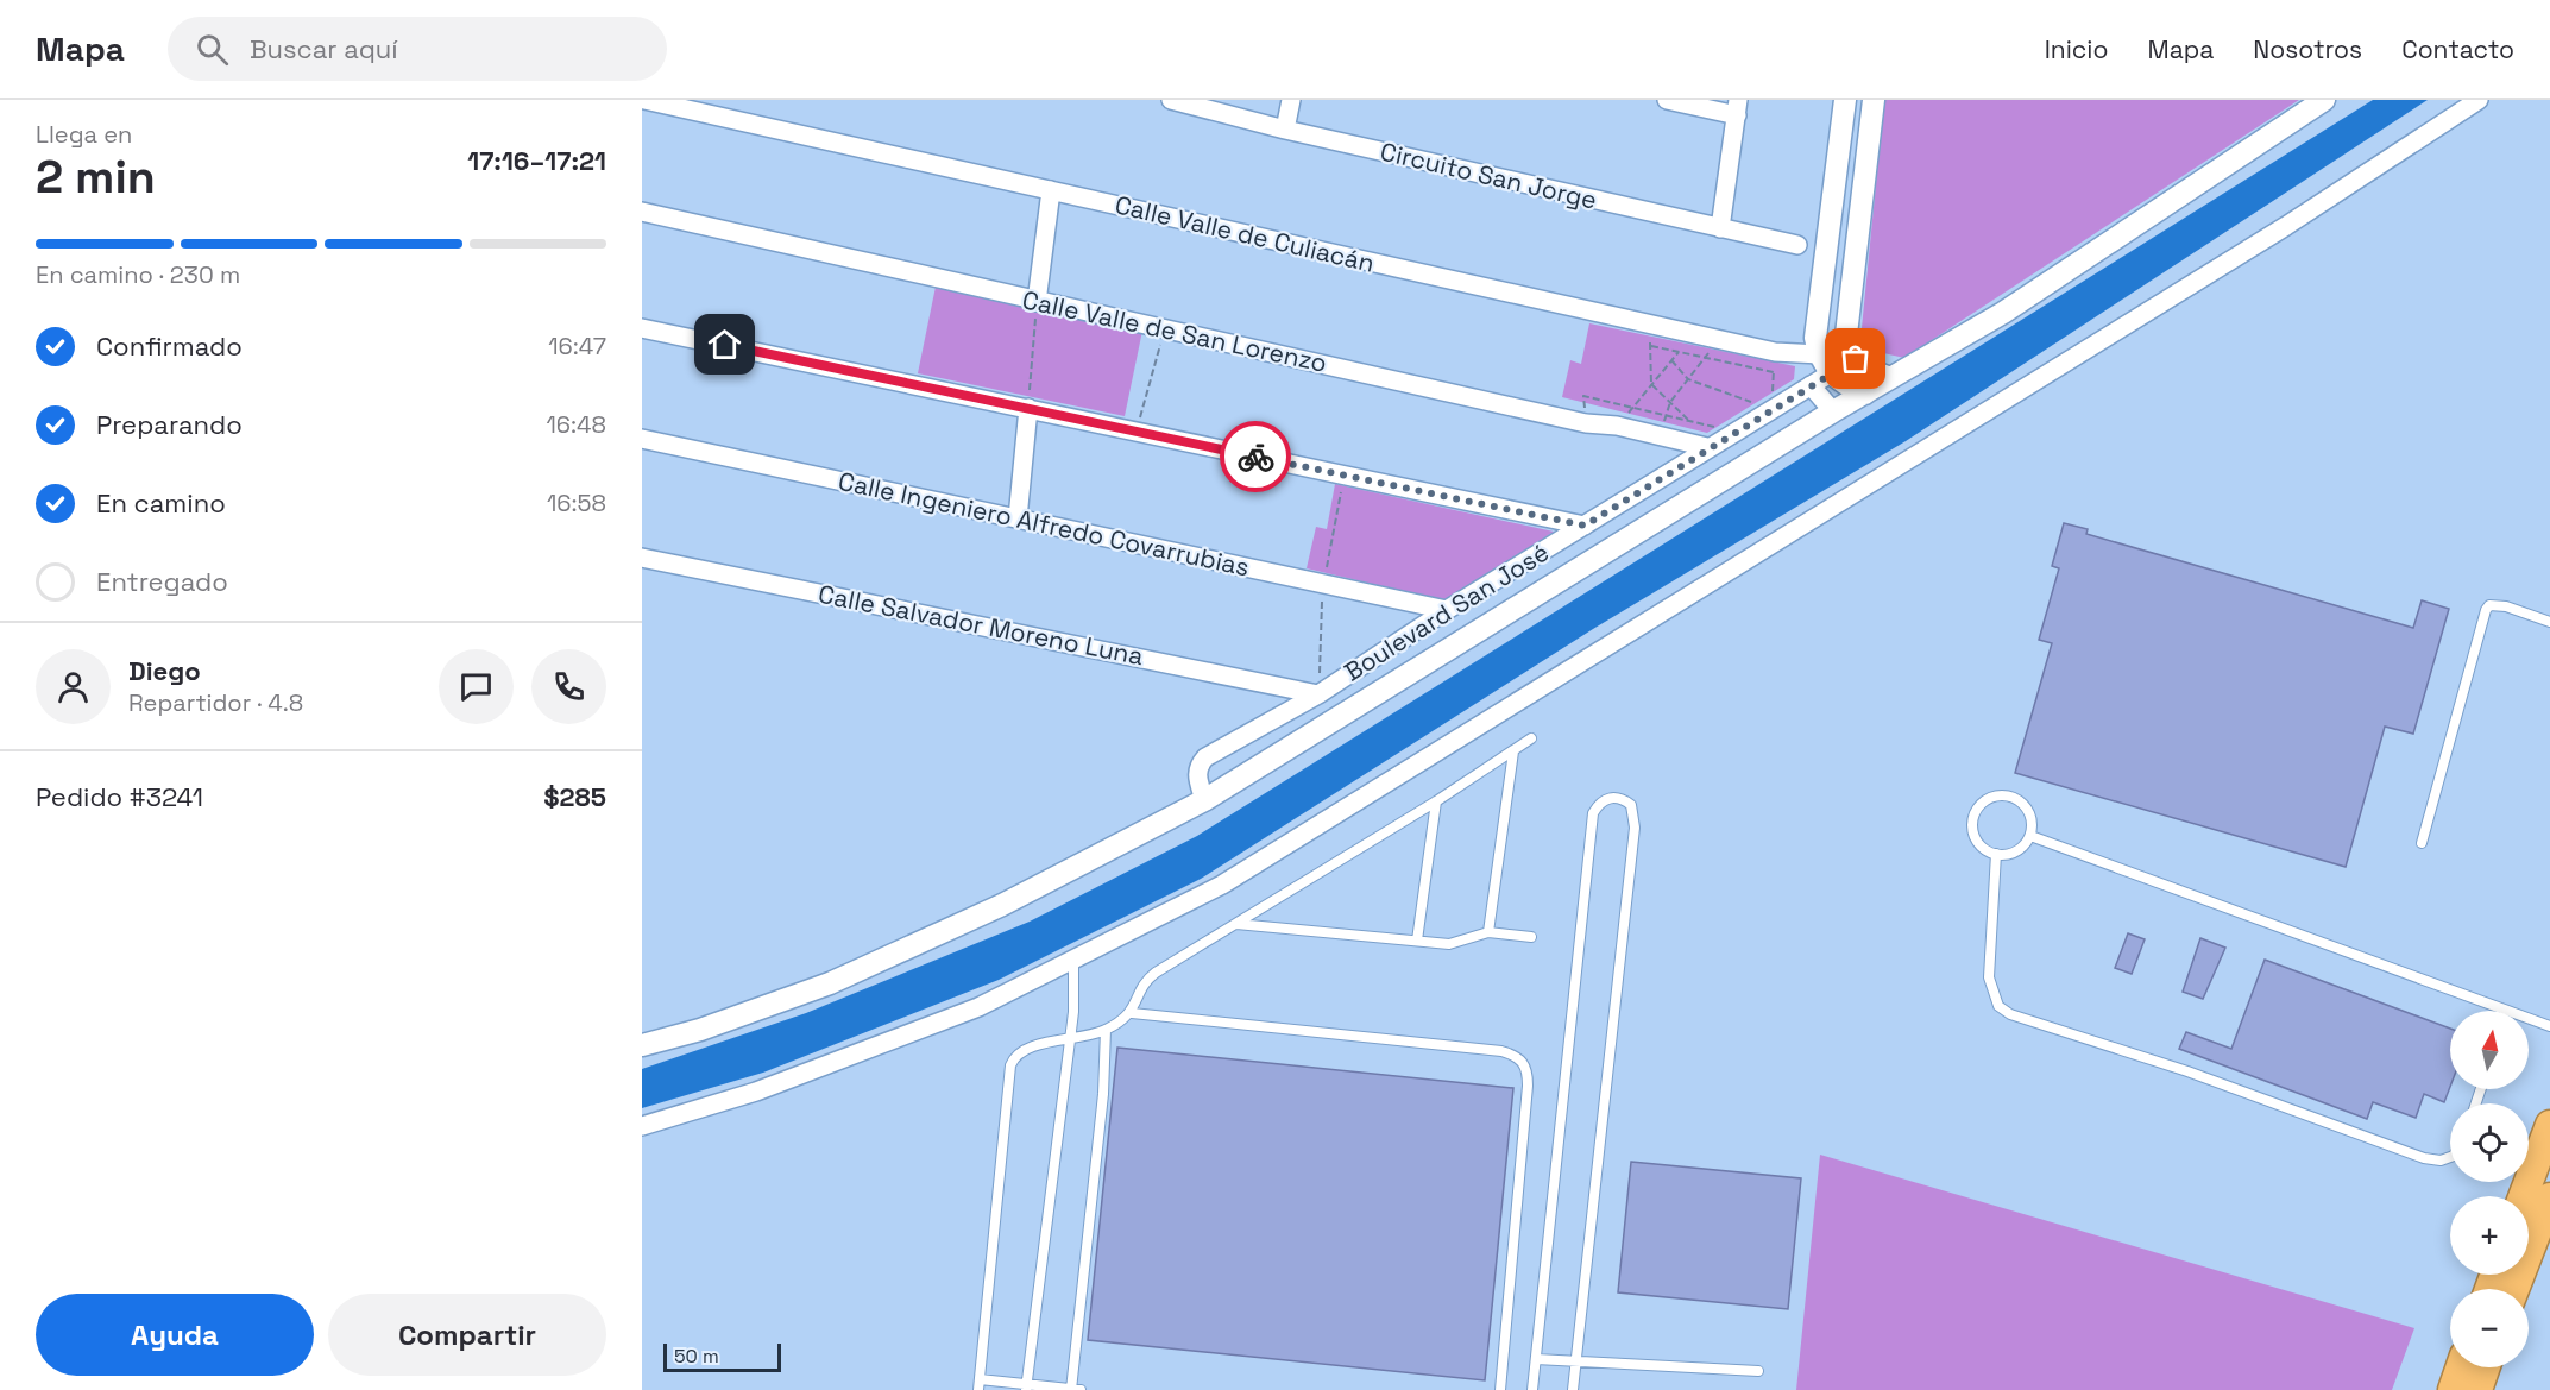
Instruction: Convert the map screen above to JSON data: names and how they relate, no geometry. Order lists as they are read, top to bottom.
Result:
{
  "streets": {
    "street": [
      "Circuito San Jorge",
      "Calle Valle de Culiacán",
      "Calle Valle de San Lorenzo",
      "Calle Ingeniero Alfredo Covarrubias",
      "Boulevard San José",
      "Calle Salvador Moreno Luna"
    ]
  },
  "crossings": [
    ["Calle Valle de Culiacán", "Boulevard San José"],
    ["Calle Valle de San Lorenzo", "Boulevard San José"],
    ["Calle Ingeniero Alfredo Covarrubias", "Boulevard San José"],
    ["Boulevard San José", "Calle Salvador Moreno Luna"]
  ],
  "scale_bar": "50 m",
  "north": "top",
  "page": {
    "header": "Mapa",
    "search": "Buscar aquí",
    "nav": [
      "Inicio",
      "Mapa",
      "Nosotros",
      "Contacto"
    ],
    "heading": ["2 min", "Llega en", "17:16–17:21"],
    "panel": [
      "Diego",
      "Repartidor · 4.8",
      "Pedido #3241",
      "$285"
    ],
    "bar": "En camino · 230 m",
    "list": [
      ["Confirmado", "16:47"],
      ["Preparando", "16:48"],
      ["En camino", "16:58"],
      "Entregado"
    ],
    "map_buttons": ["+", "−"],
    "buttons": ["Ayuda", "Compartir"],
    "scale": "50 m"
  }
}
